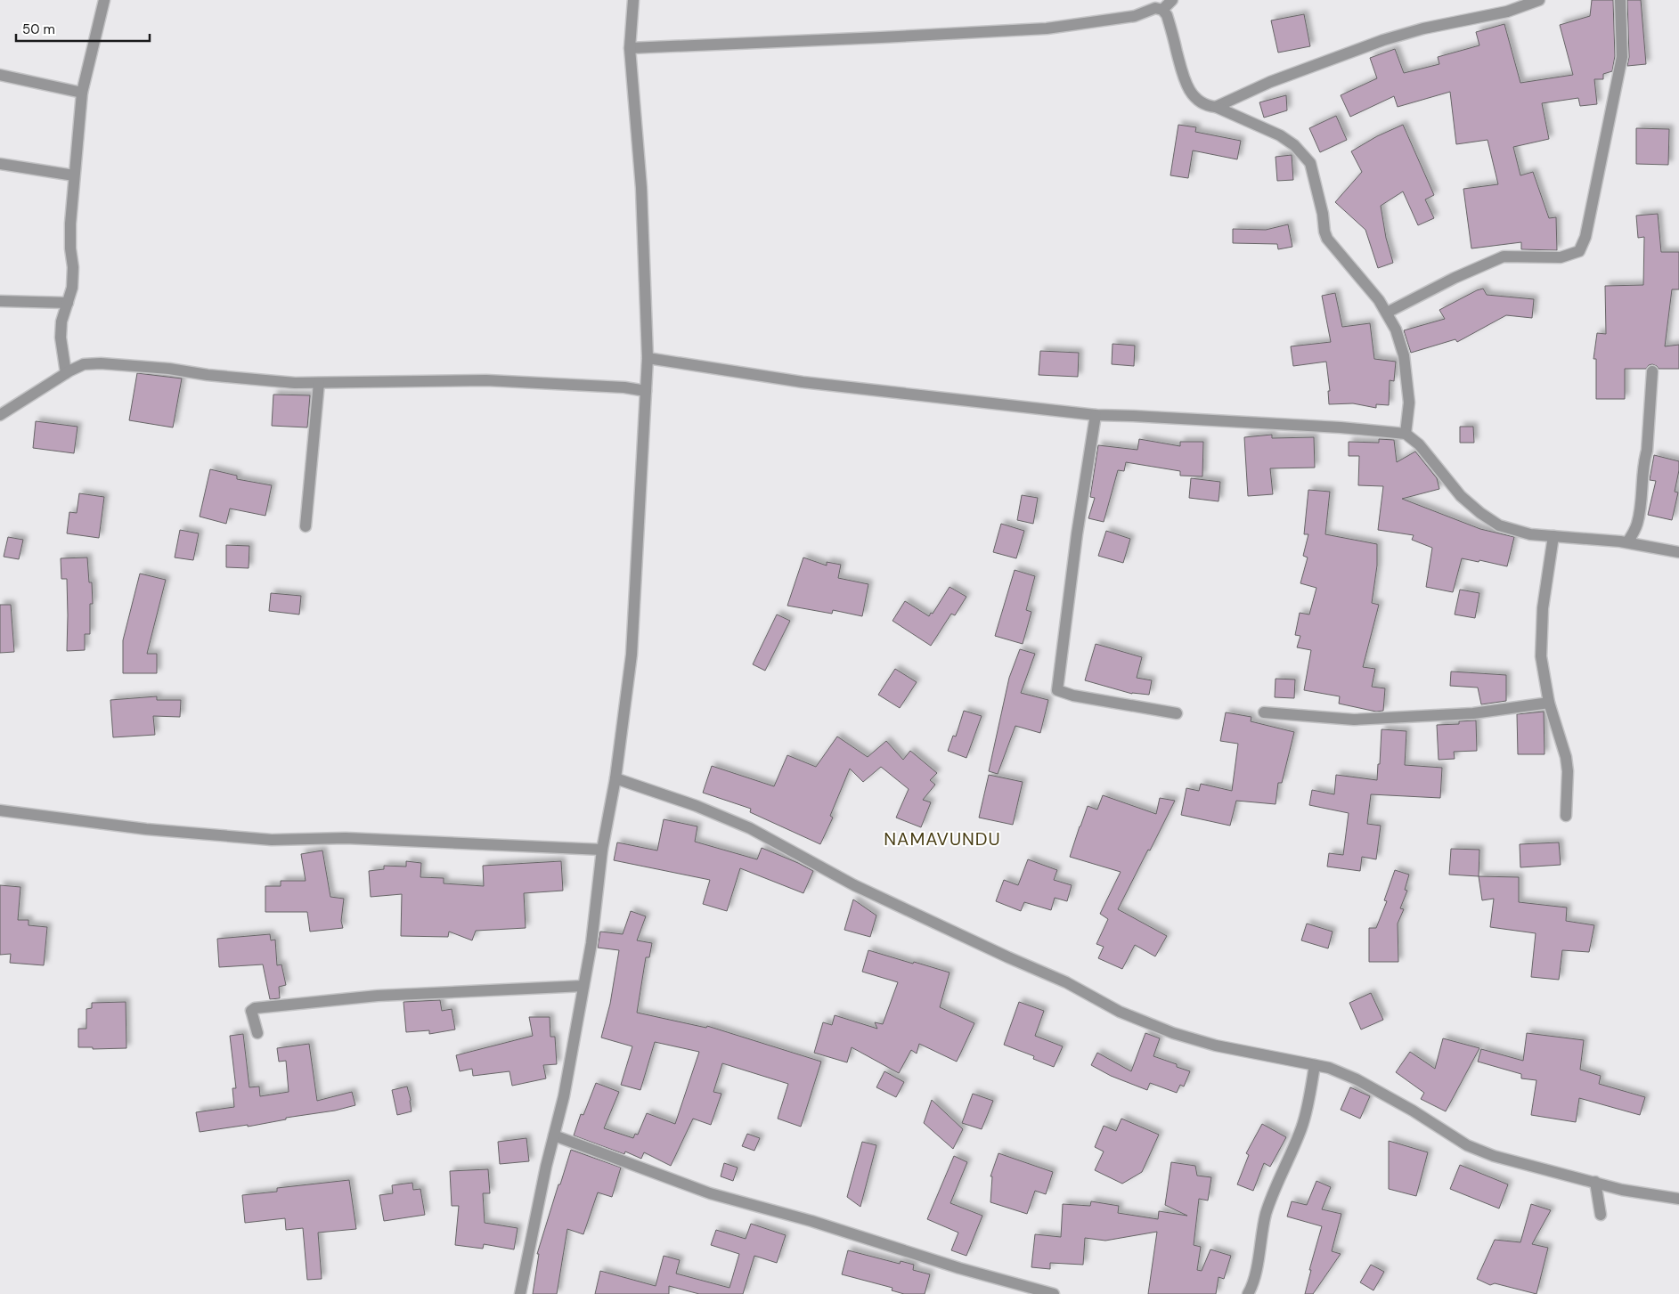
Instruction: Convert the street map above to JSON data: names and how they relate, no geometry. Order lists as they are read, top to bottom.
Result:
{
  "districts": ["NAMAVUNDU"],
  "scale_bar": "50 m"
}
